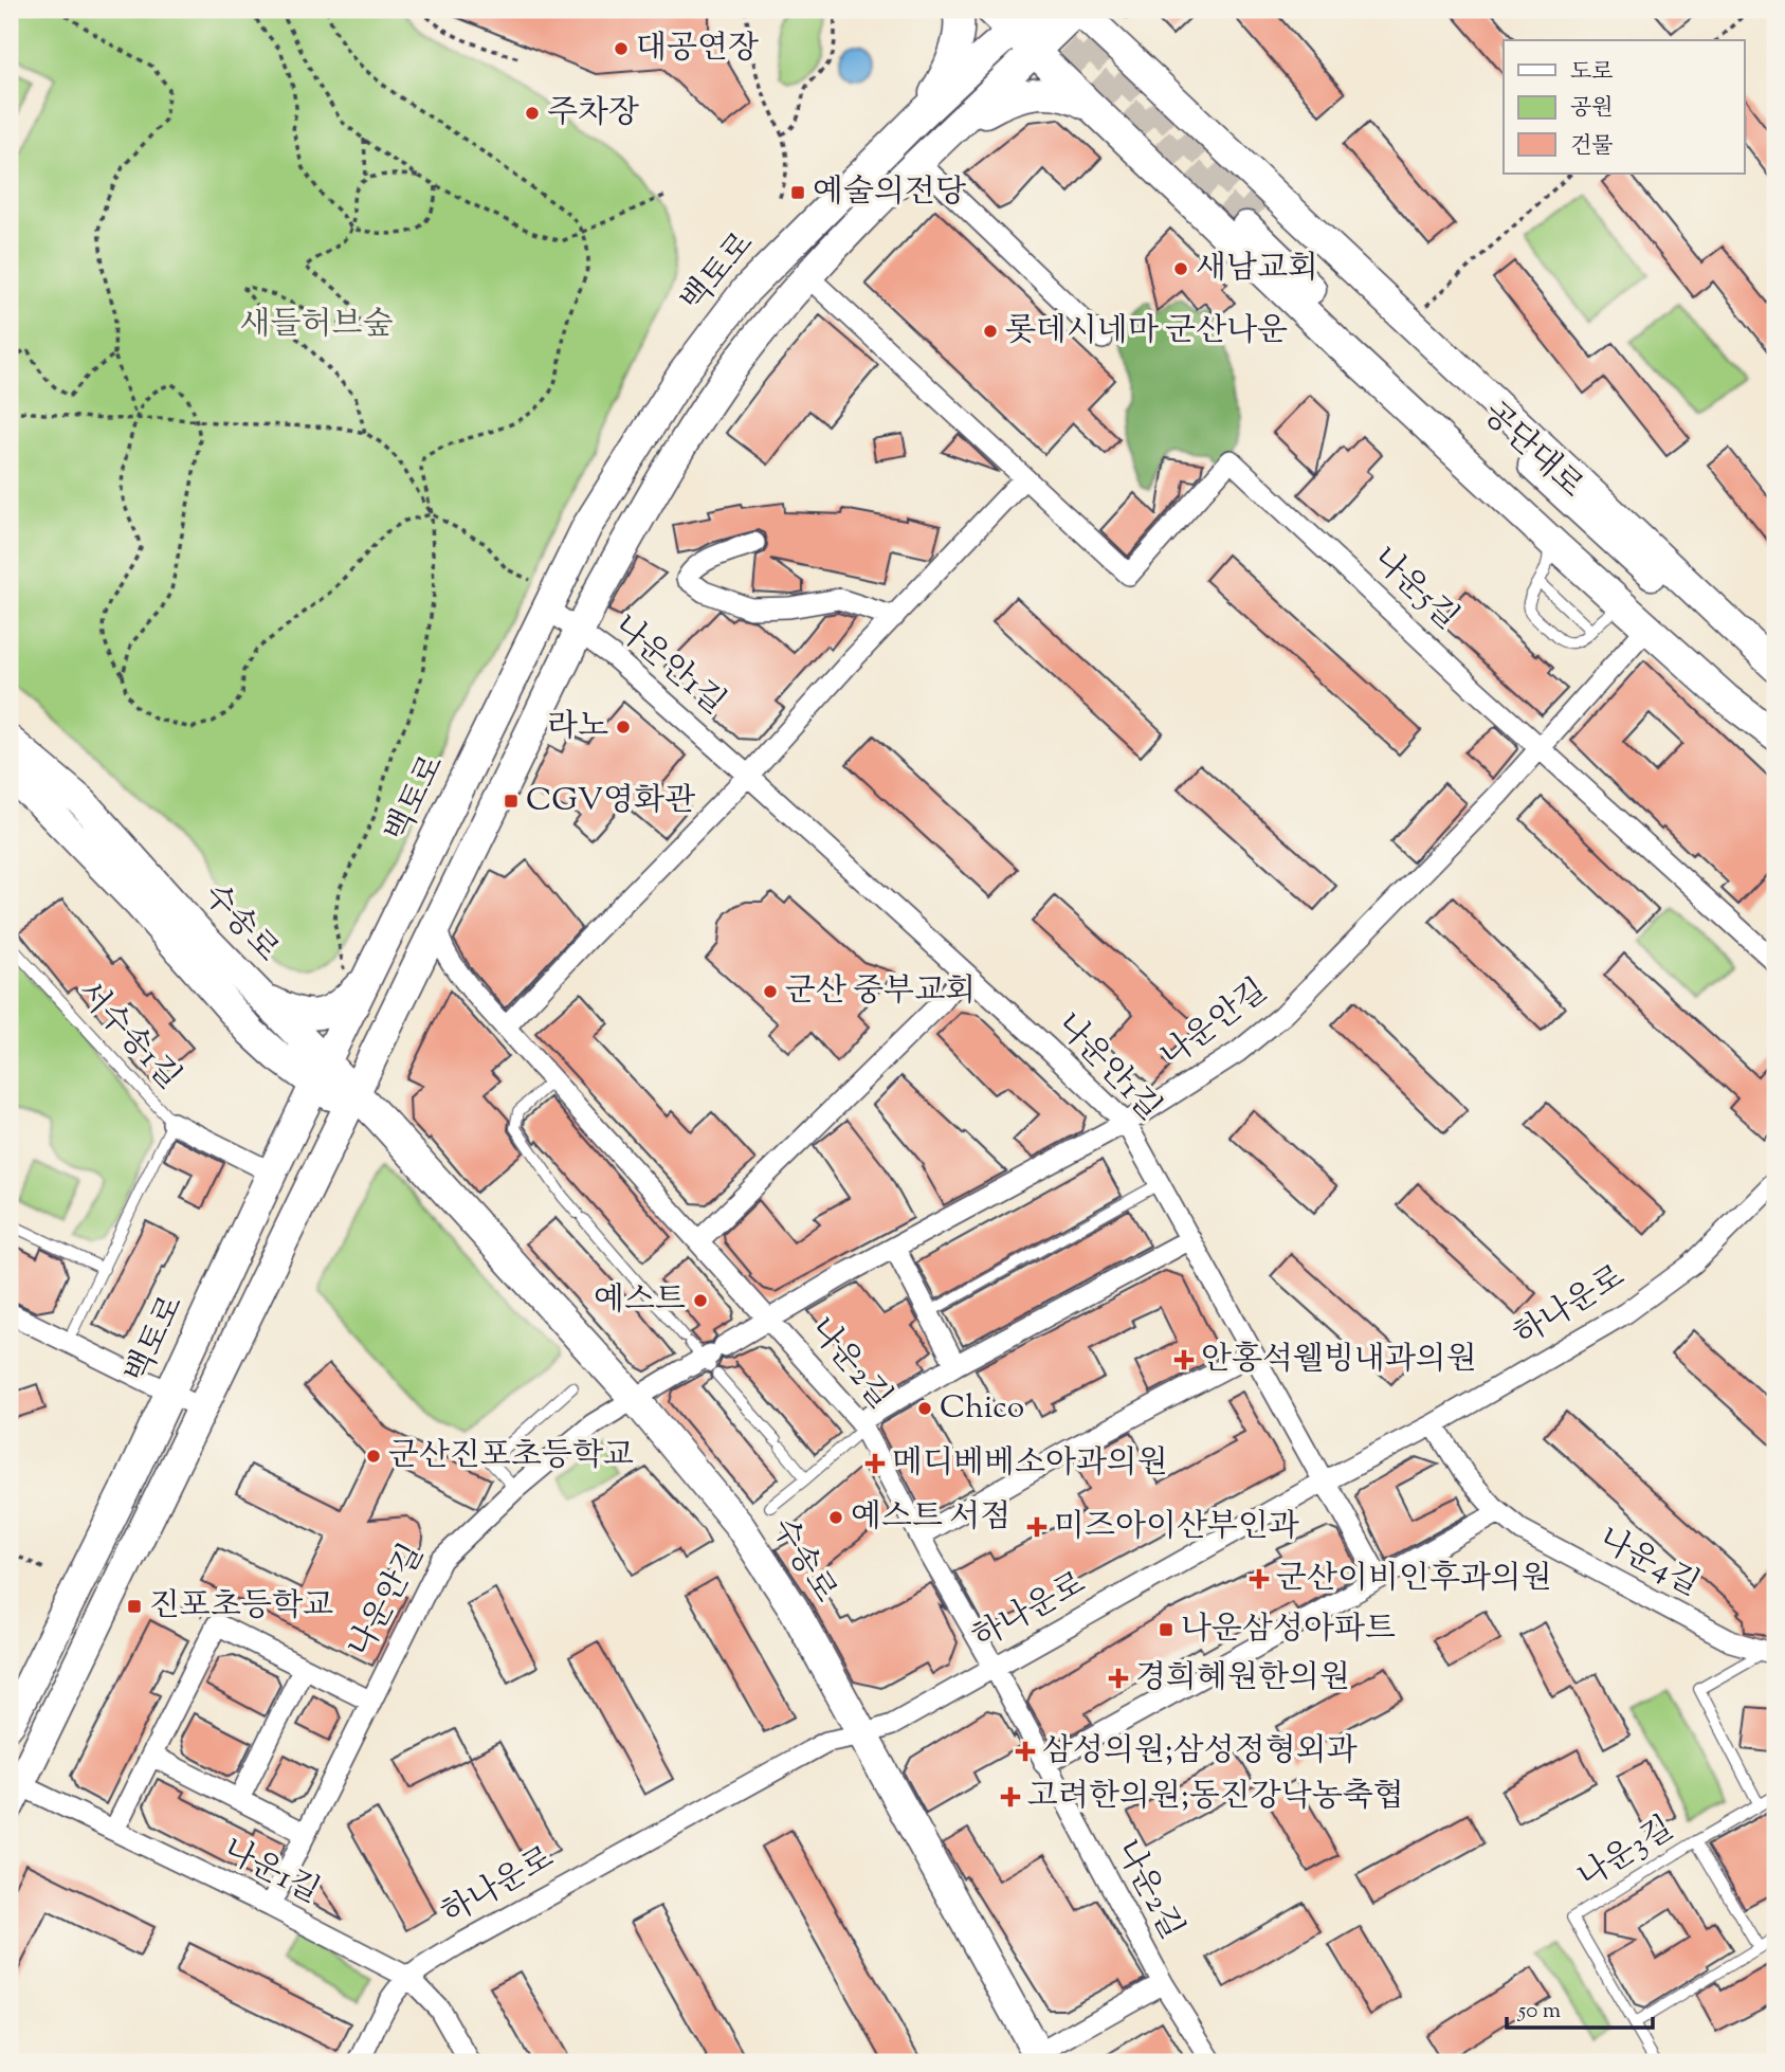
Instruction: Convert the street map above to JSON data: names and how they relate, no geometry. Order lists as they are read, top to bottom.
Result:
{
  "streets": {
    "street": [
      "백토로",
      "공단대로",
      "나운5길",
      "나운안1길",
      "수송로",
      "나운안길",
      "하나운로",
      "나운2길",
      "나운4길",
      "나운1길"
    ],
    "lane": ["서수송1길", "나운3길"]
  },
  "crossings": [
    ["백토로", "나운안1길"],
    ["백토로", "수송로"],
    ["나운5길", "나운안길"],
    ["나운안1길", "나운안길"],
    ["나운안1길", "하나운로"],
    ["수송로", "나운안길"],
    ["수송로", "하나운로"],
    ["나운안길", "나운2길"],
    ["나운안길", "나운1길"],
    ["하나운로", "나운2길"],
    ["하나운로", "나운4길"],
    ["하나운로", "나운1길"]
  ],
  "parks": ["새들허브숲"],
  "places": {
    "other": [
      "대공연장",
      "주차장",
      "새남교회",
      "롯데시네마 군산나운",
      "라노",
      "군산 중부교회",
      "예스트",
      "Chico",
      "군산진포초등학교",
      "예스트 서점"
    ],
    "transit": [
      "예술의전당",
      "CGV영화관",
      "진포초등학교",
      "나운삼성아파트"
    ],
    "health": [
      "안홍석웰빙내과의원",
      "메디베베소아과의원",
      "미즈아이산부인과",
      "군산이비인후과의원",
      "경희혜원한의원",
      "삼성의원;삼성정형외과",
      "고려한의원;동진강낙농축협"
    ]
  },
  "legend": ["도로", "공원", "건물"],
  "scale_bar": "50 m"
}
